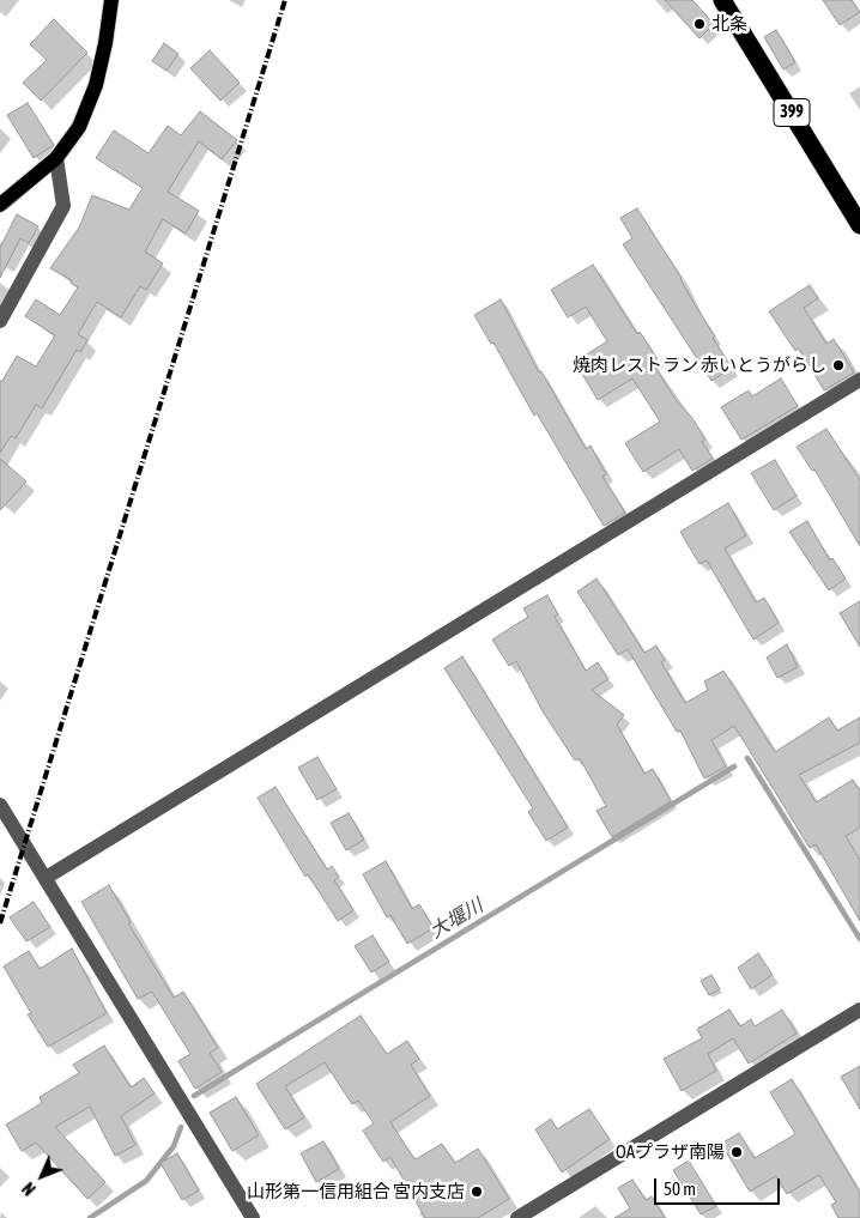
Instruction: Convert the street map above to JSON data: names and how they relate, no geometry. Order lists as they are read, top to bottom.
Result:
{
  "streets": {
    "highway": ["399"]
  },
  "water": ["大堰川"],
  "places": [
    "北条",
    "焼肉レストラン 赤いとうがらし",
    "OAプラザ南陽",
    "山形第一信用組合 宮内支店"
  ],
  "scale_bar": "50 m",
  "north": "bottom left"
}
